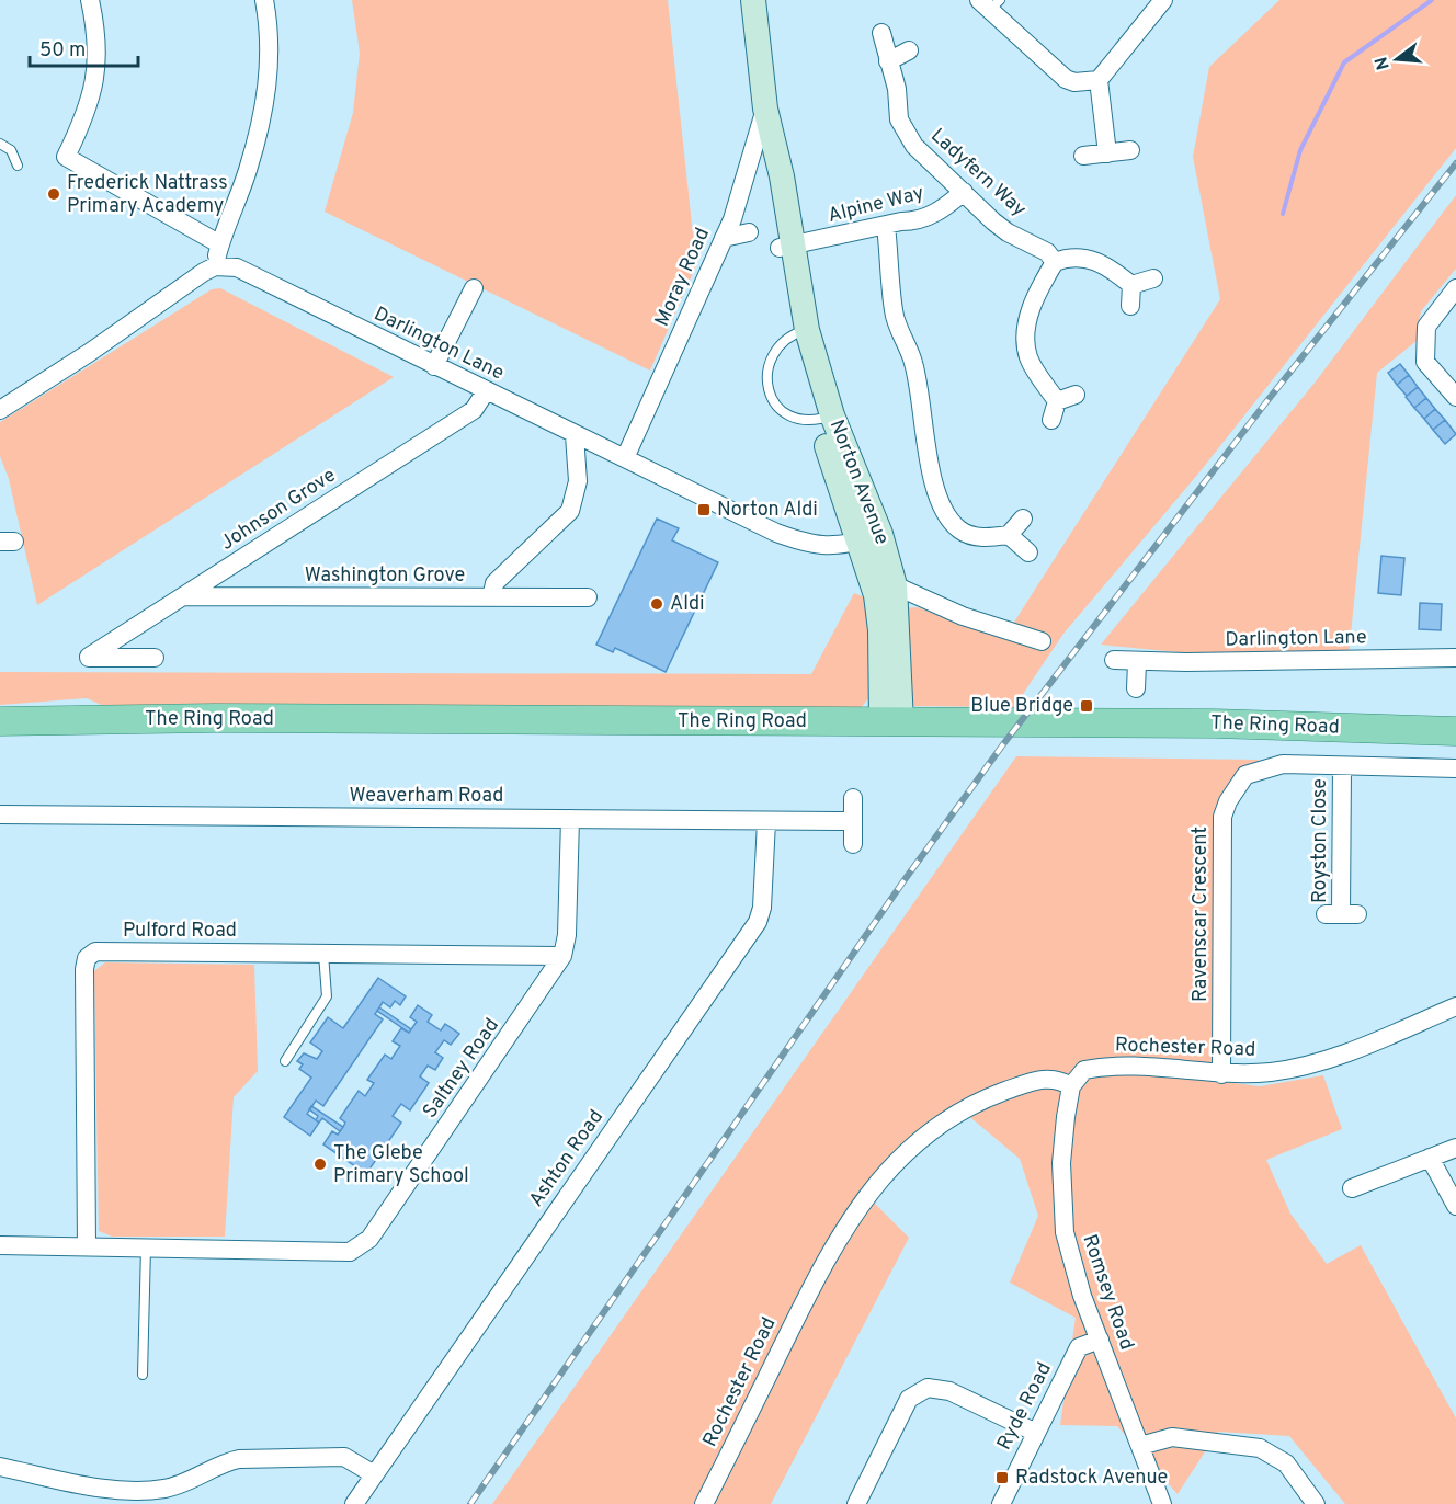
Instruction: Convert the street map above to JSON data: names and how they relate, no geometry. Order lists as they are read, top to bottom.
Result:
{
  "streets": {
    "main road": ["The Ring Road"],
    "street": [
      "Ladyfern Way",
      "Alpine Way",
      "Moray Road",
      "Darlington Lane",
      "Norton Avenue",
      "Johnson Grove",
      "Washington Grove",
      "Weaverham Road",
      "Royston Close",
      "Ravenscar Crescent",
      "Pulford Road",
      "Rochester Road",
      "Saltney Road",
      "Ashton Road",
      "Romsey Road",
      "Ryde Road"
    ]
  },
  "crossings": [
    ["Ladyfern Way", "Alpine Way"],
    ["Alpine Way", "Norton Avenue"],
    ["Moray Road", "Darlington Lane"],
    ["Moray Road", "Norton Avenue"],
    ["Darlington Lane", "Norton Avenue"],
    ["Darlington Lane", "Johnson Grove"],
    ["Norton Avenue", "The Ring Road"],
    ["Johnson Grove", "Washington Grove"],
    ["Weaverham Road", "Saltney Road"],
    ["Weaverham Road", "Ashton Road"],
    ["Royston Close", "Ravenscar Crescent"],
    ["Ravenscar Crescent", "Rochester Road"],
    ["Pulford Road", "Saltney Road"],
    ["Rochester Road", "Romsey Road"],
    ["Romsey Road", "Ryde Road"]
  ],
  "places": {
    "other": ["Frederick Nattrass Primary Academy", "Aldi", "The Glebe Primary School"],
    "transit": ["Norton Aldi", "Blue Bridge", "Radstock Avenue"]
  },
  "scale_bar": "50 m",
  "north": "left"
}
